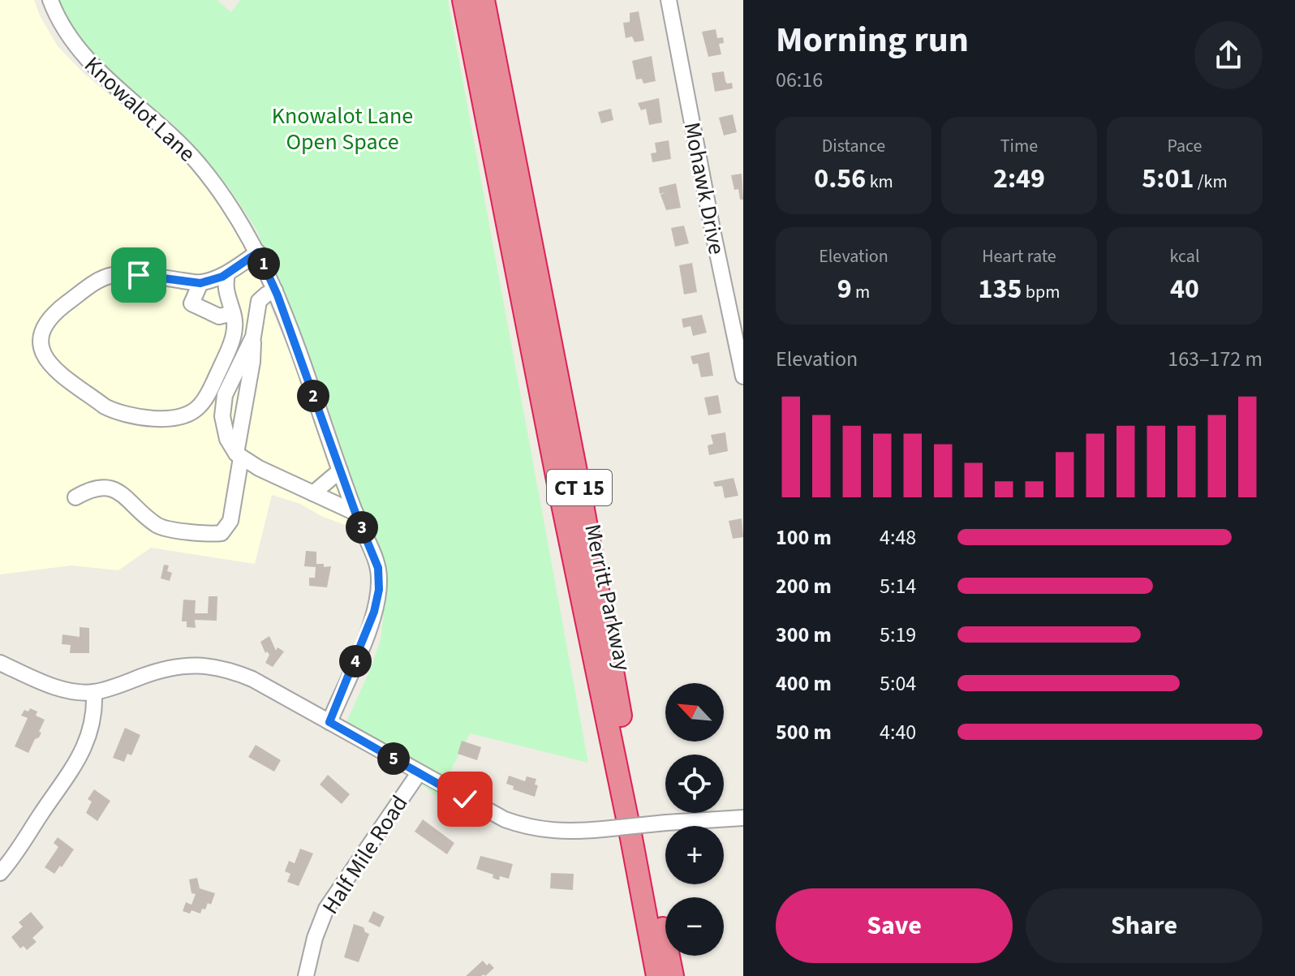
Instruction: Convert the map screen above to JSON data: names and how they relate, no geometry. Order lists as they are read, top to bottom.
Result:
{
  "streets": {
    "highway": ["CT 15", "Merritt Parkway"],
    "street": ["Knowalot Lane", "Mohawk Drive", "Half Mile Road"]
  },
  "parks": ["Knowalot Lane Open Space"],
  "north": "top left",
  "page": {
    "heading": ["Morning run", "06:16"],
    "stats": [
      ["Distance", "0.56 km"],
      ["Time", "2:49"],
      ["Pace", "5:01 /km"],
      ["Elevation", "9 m"],
      ["Heart rate", "135 bpm"],
      ["kcal", "40"]
    ],
    "pins": [
      "1",
      "2",
      "3",
      "4",
      "5"
    ],
    "chart": ["Elevation", "163–172 m"],
    "list": [
      {
        "name": "100 m",
        "note": "4:48"
      },
      {
        "name": "200 m",
        "note": "5:14"
      },
      {
        "name": "300 m",
        "note": "5:19"
      },
      {
        "name": "400 m",
        "note": "5:04"
      },
      {
        "name": "500 m",
        "note": "4:40"
      }
    ],
    "map_buttons": ["+", "−"],
    "buttons": ["Save", "Share"]
  }
}
